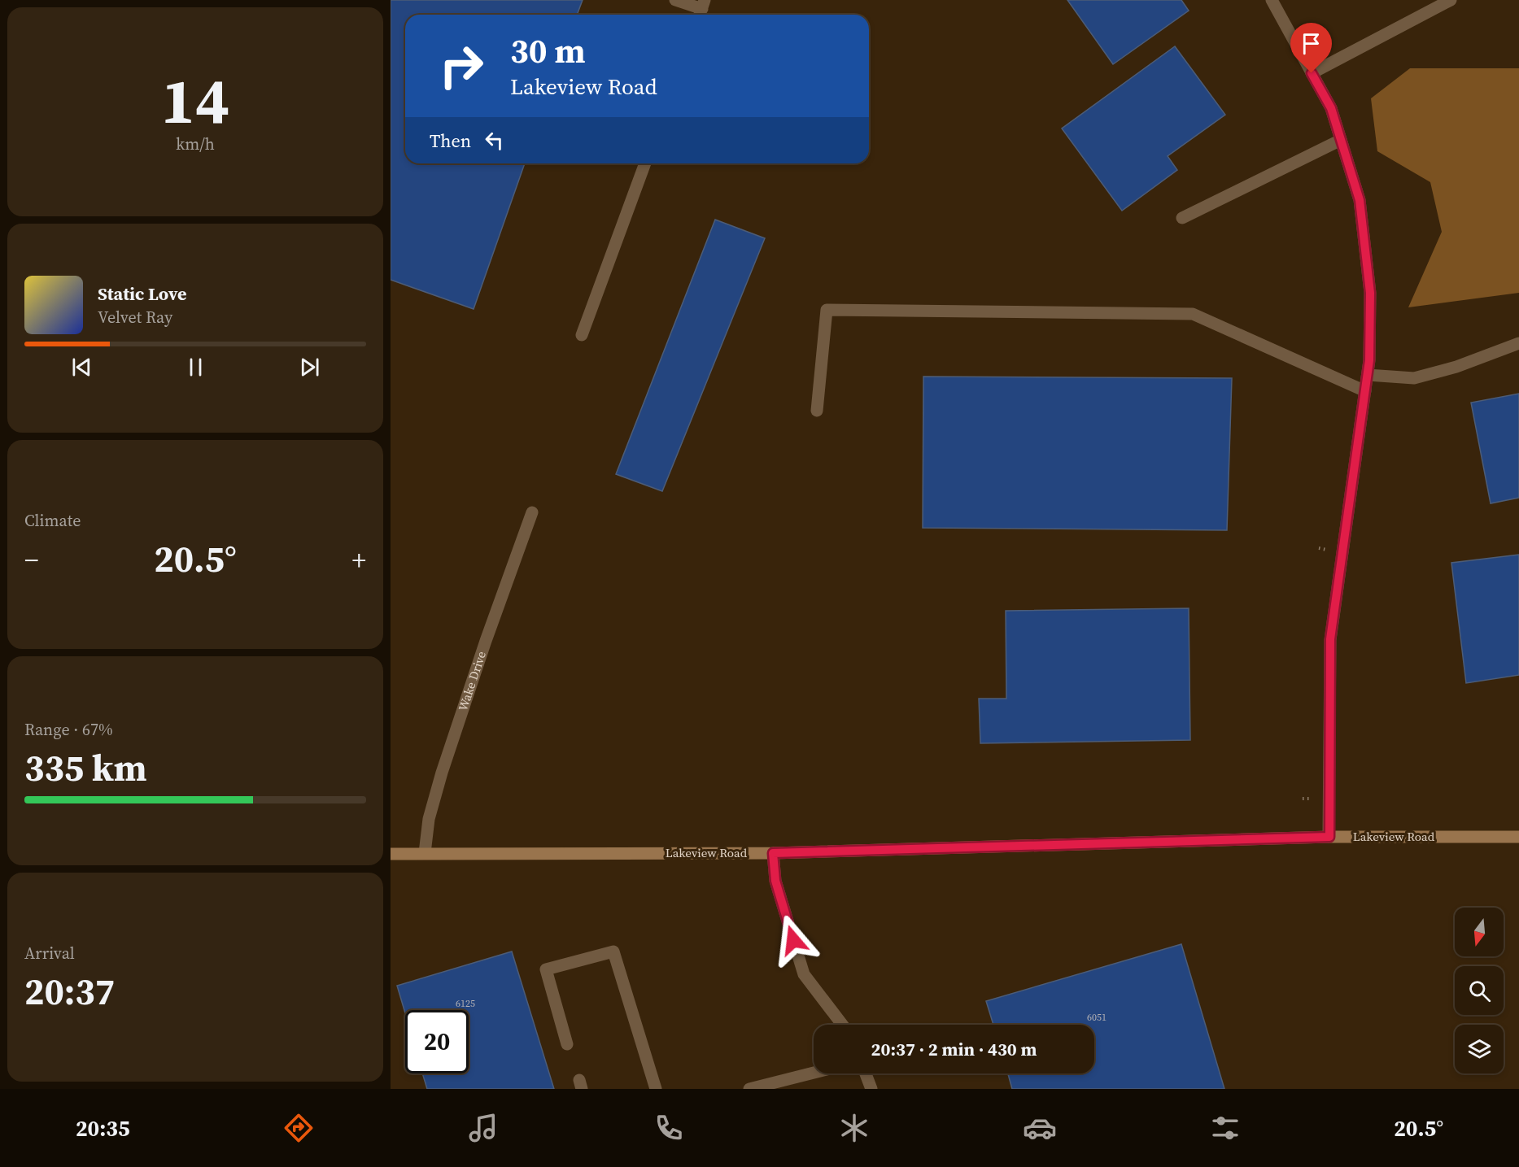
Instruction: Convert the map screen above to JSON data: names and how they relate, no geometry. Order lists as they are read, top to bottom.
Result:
{
  "streets": {
    "main road": ["Lakeview Road"],
    "street": ["Wake Drive"]
  },
  "crossings": [
    ["Wake Drive", "Lakeview Road"]
  ],
  "house_numbers": ["6125", "6051"],
  "north": "bottom",
  "page": {
    "tile": [
      ["14", "km/h"],
      "Climate",
      ["Range · 67%", "335 km"],
      ["Arrival", "20:37"]
    ],
    "turn": ["30 m", "Lakeview Road"],
    "then": "Then",
    "song": ["Static Love", "Velvet Ray"],
    "heat": ["−", "20.5°", "+"],
    "limit": "20",
    "trip": "20:37 · 2 min · 430 m",
    "tabs": ["20:35", "20.5°"]
  }
}
